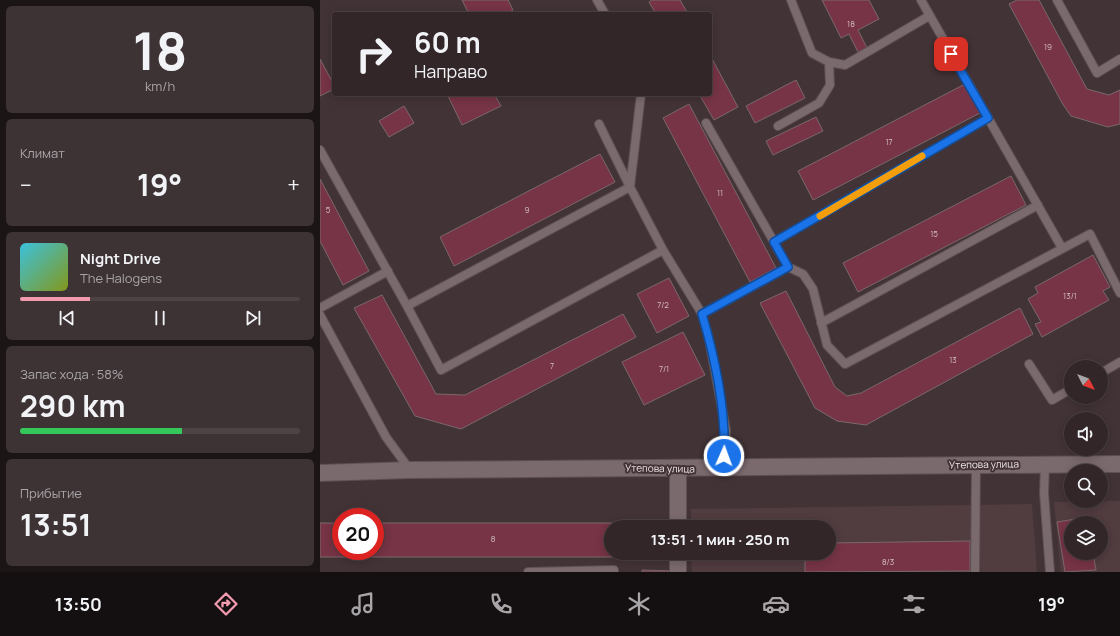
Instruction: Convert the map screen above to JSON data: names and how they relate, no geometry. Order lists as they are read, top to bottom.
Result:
{
  "streets": {
    "street": ["Утепова улица"]
  },
  "house_numbers": [
    "18",
    "19",
    "17",
    "11",
    "5",
    "9",
    "15",
    "13/1",
    "7/2",
    "13",
    "7",
    "7/1",
    "8",
    "8/3"
  ],
  "north": "bottom right",
  "page": {
    "tile": [
      ["18", "km/h"],
      "Климат",
      ["Запас хода · 58%", "290 km"],
      ["Прибытие", "13:51"]
    ],
    "turn": ["60 m", "Направо"],
    "heat": ["−", "19°", "+"],
    "song": ["Night Drive", "The Halogens"],
    "limit": "20",
    "trip": "13:51 · 1 мин · 250 m",
    "tabs": ["13:50", "19°"]
  }
}
